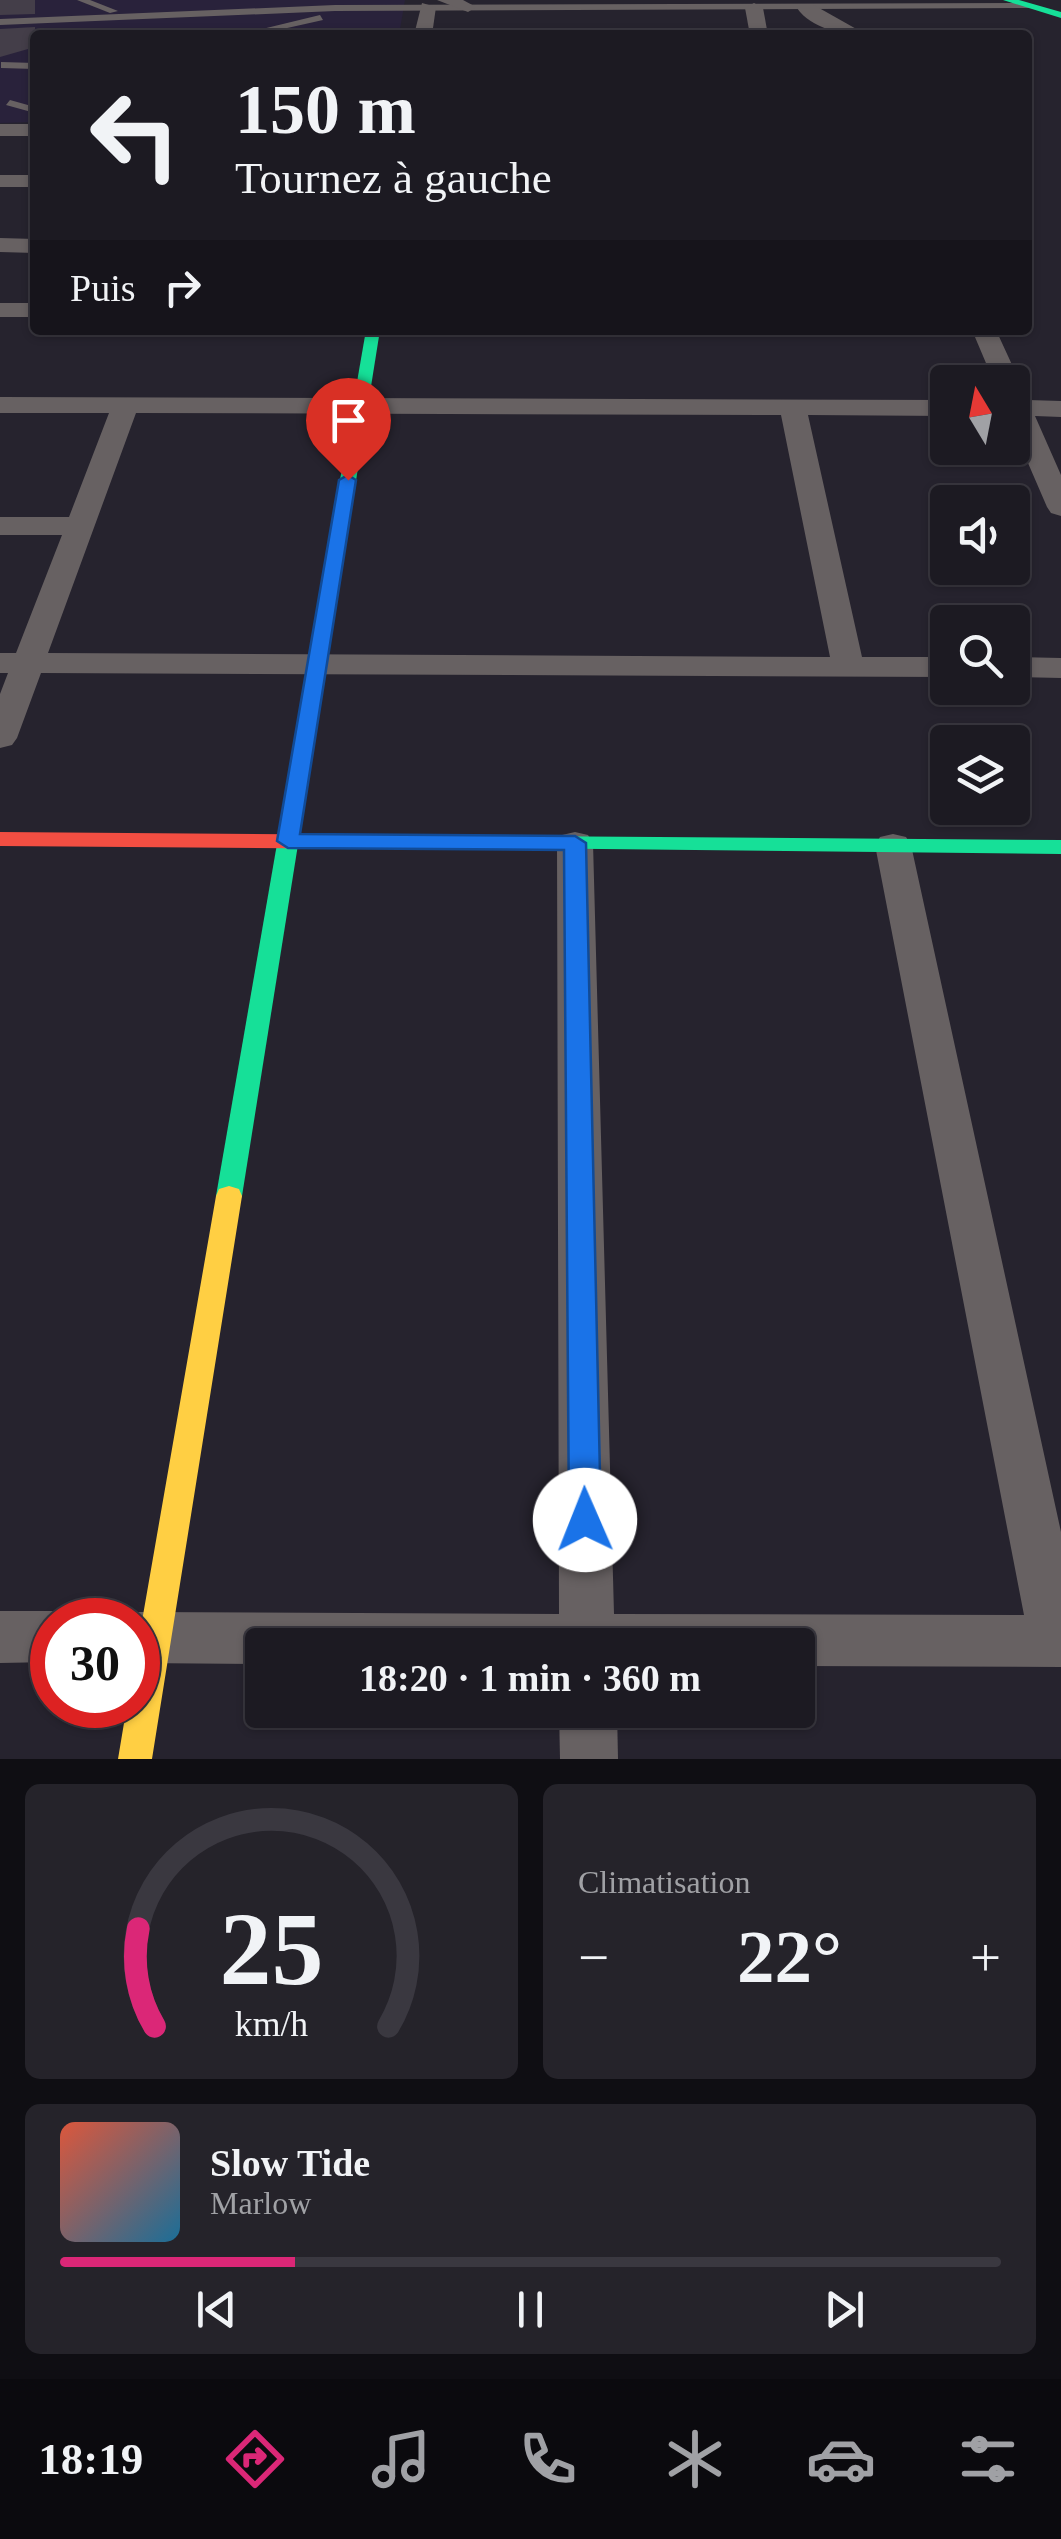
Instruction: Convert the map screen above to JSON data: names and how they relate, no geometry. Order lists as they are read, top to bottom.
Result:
{
  "north": "top",
  "page": {
    "turn": ["150 m", "Tournez à gauche"],
    "then": "Puis",
    "limit": "30",
    "trip": "18:20 · 1 min · 360 m",
    "tile": "Climatisation",
    "heat": ["−", "22°", "+"],
    "song": ["Slow Tide", "Marlow"],
    "tabs": "18:19",
    "gauge": ["25", "km/h"]
  }
}
